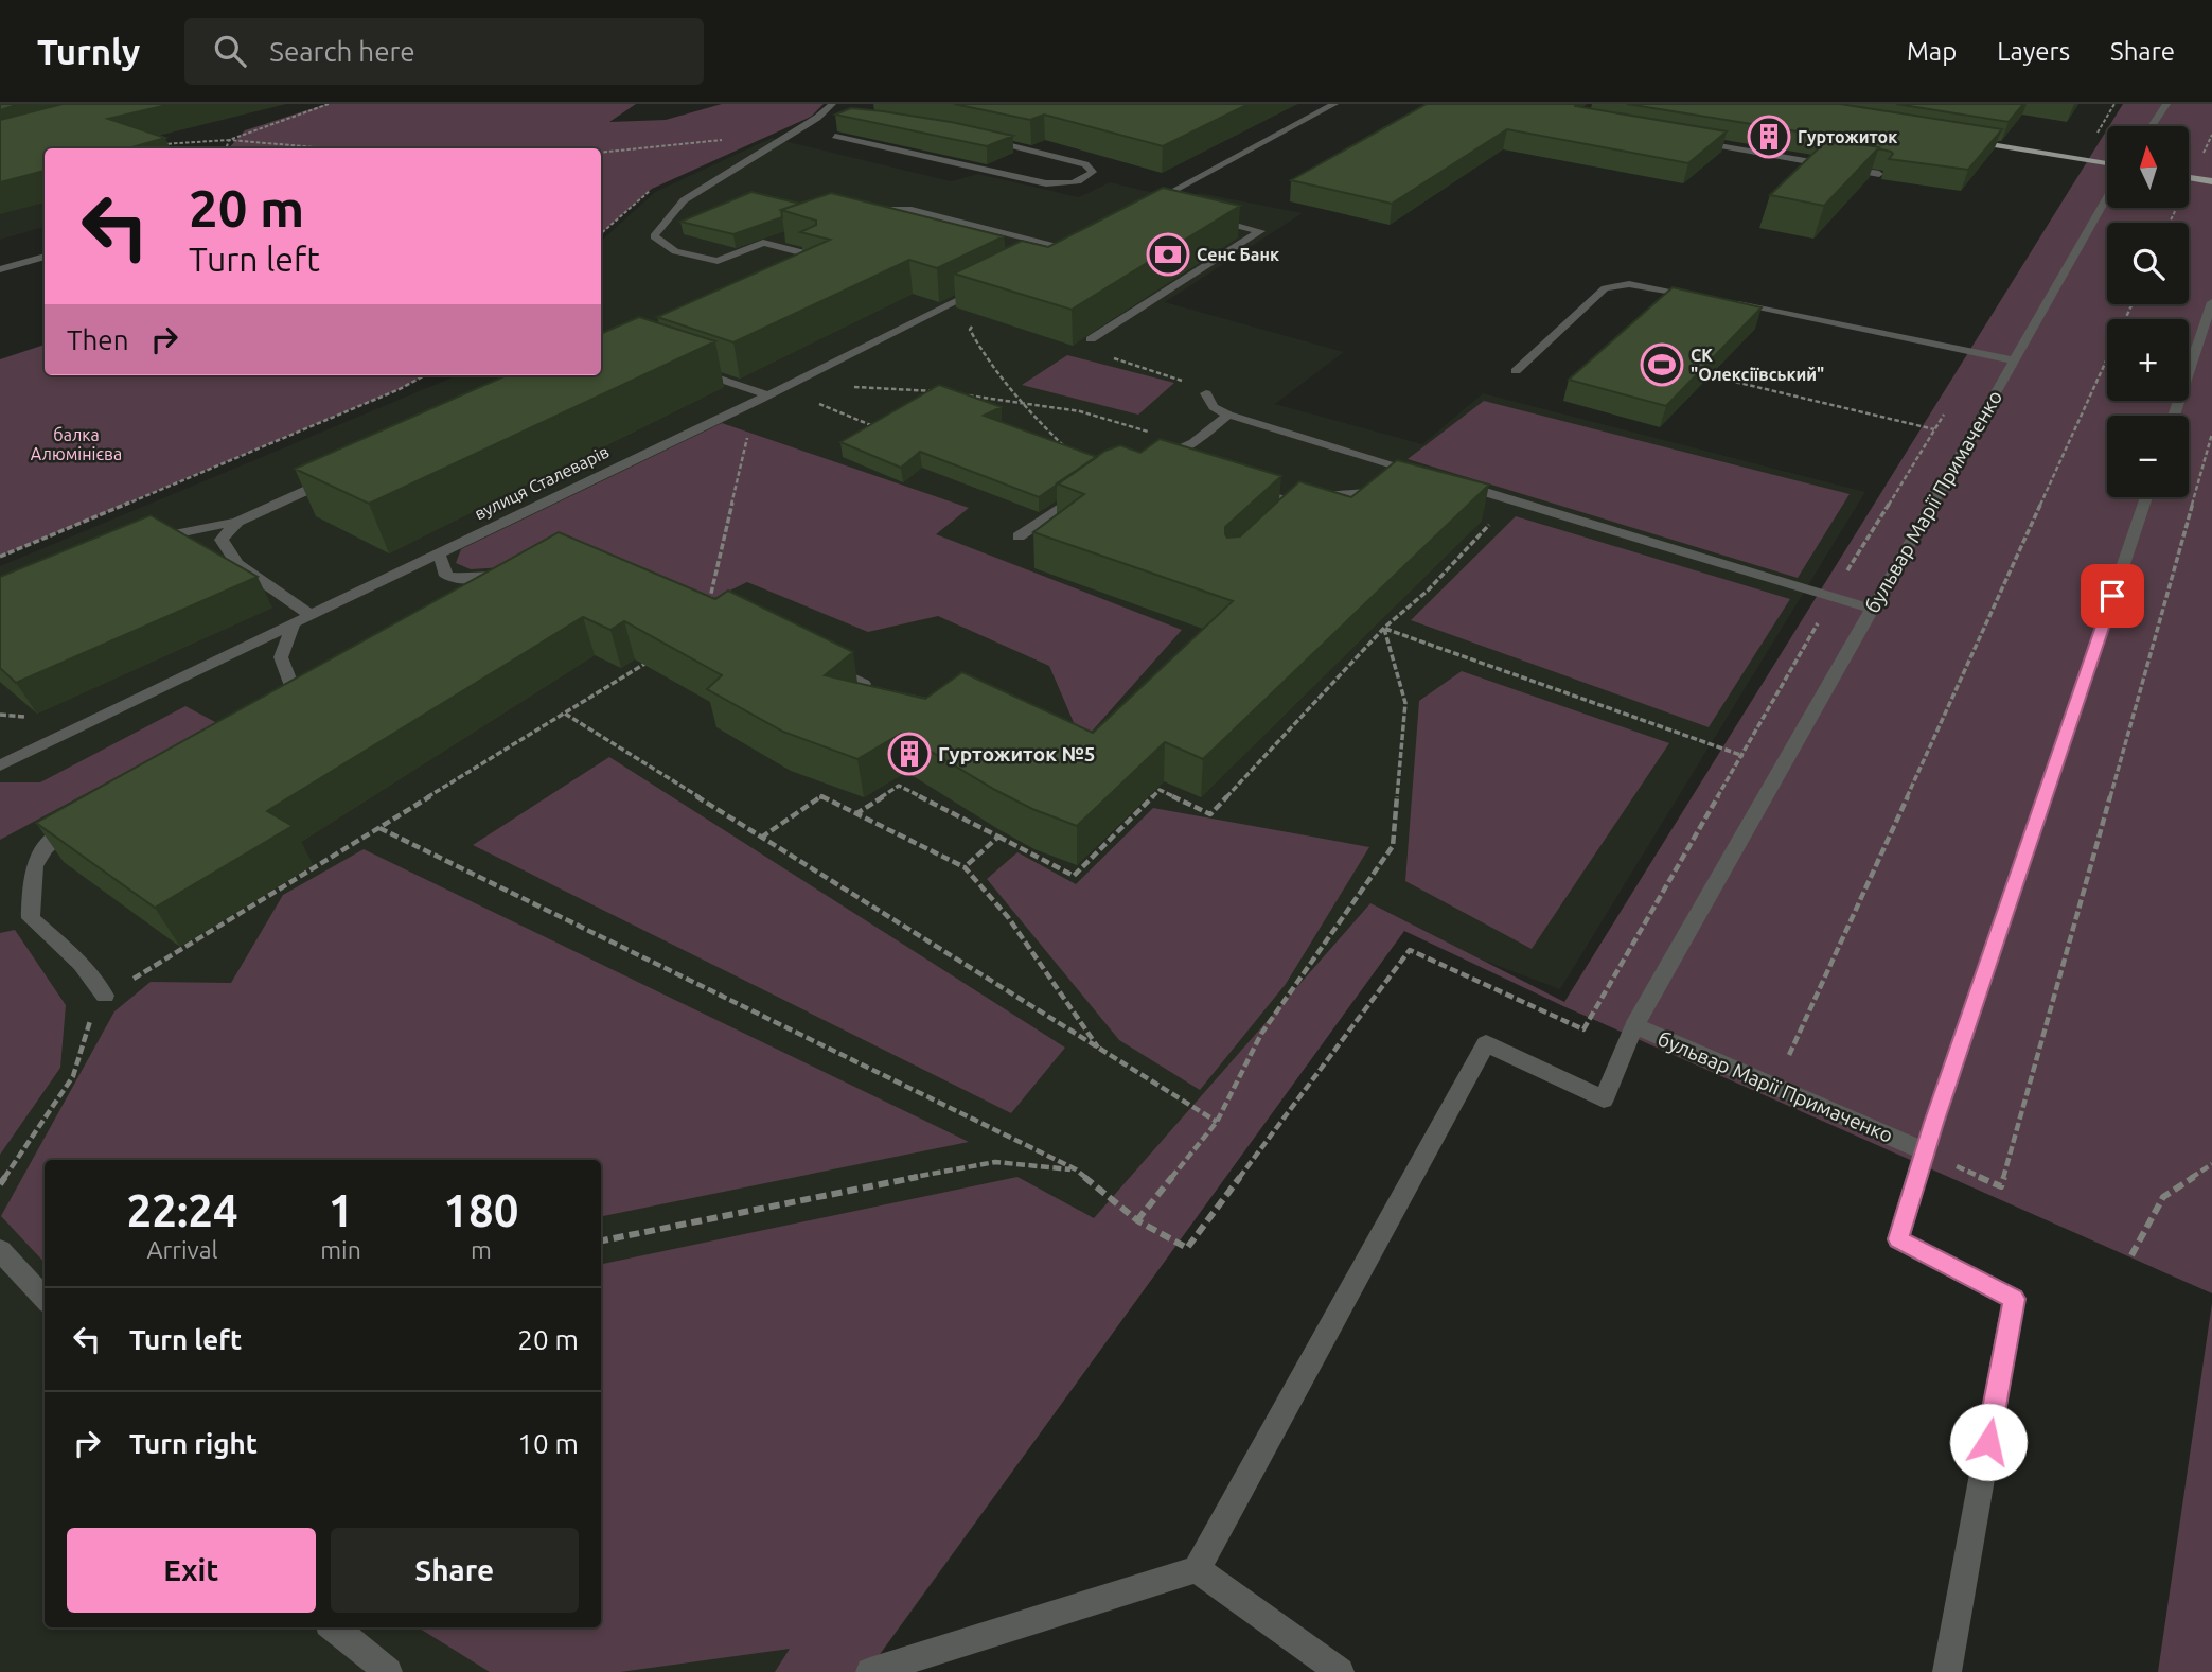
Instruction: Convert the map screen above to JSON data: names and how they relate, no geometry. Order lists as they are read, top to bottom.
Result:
{
  "streets": {
    "street": ["вулиця Сталеварів", "бульвар Марії Примаченко"]
  },
  "parks": ["балка Алюмінієва"],
  "places": {
    "building": ["Гуртожиток", "Гуртожиток №5"],
    "bank": ["Сенс Банк"],
    "sports": ["СК \"Олексіївський\""]
  },
  "north": "top",
  "page": {
    "header": "Turnly",
    "search": "Search here",
    "nav": ["Map", "Layers", "Share"],
    "map_buttons": ["+", "−"],
    "turn": ["20 m", "Turn left"],
    "then": "Then",
    "eta": [
      "22:24",
      "Arrival",
      "1",
      "min",
      "180",
      "m"
    ],
    "list": [
      {
        "name": "Turn left",
        "value": "20 m"
      },
      {
        "name": "Turn right",
        "value": "10 m"
      }
    ],
    "buttons": ["Exit", "Share"]
  }
}
